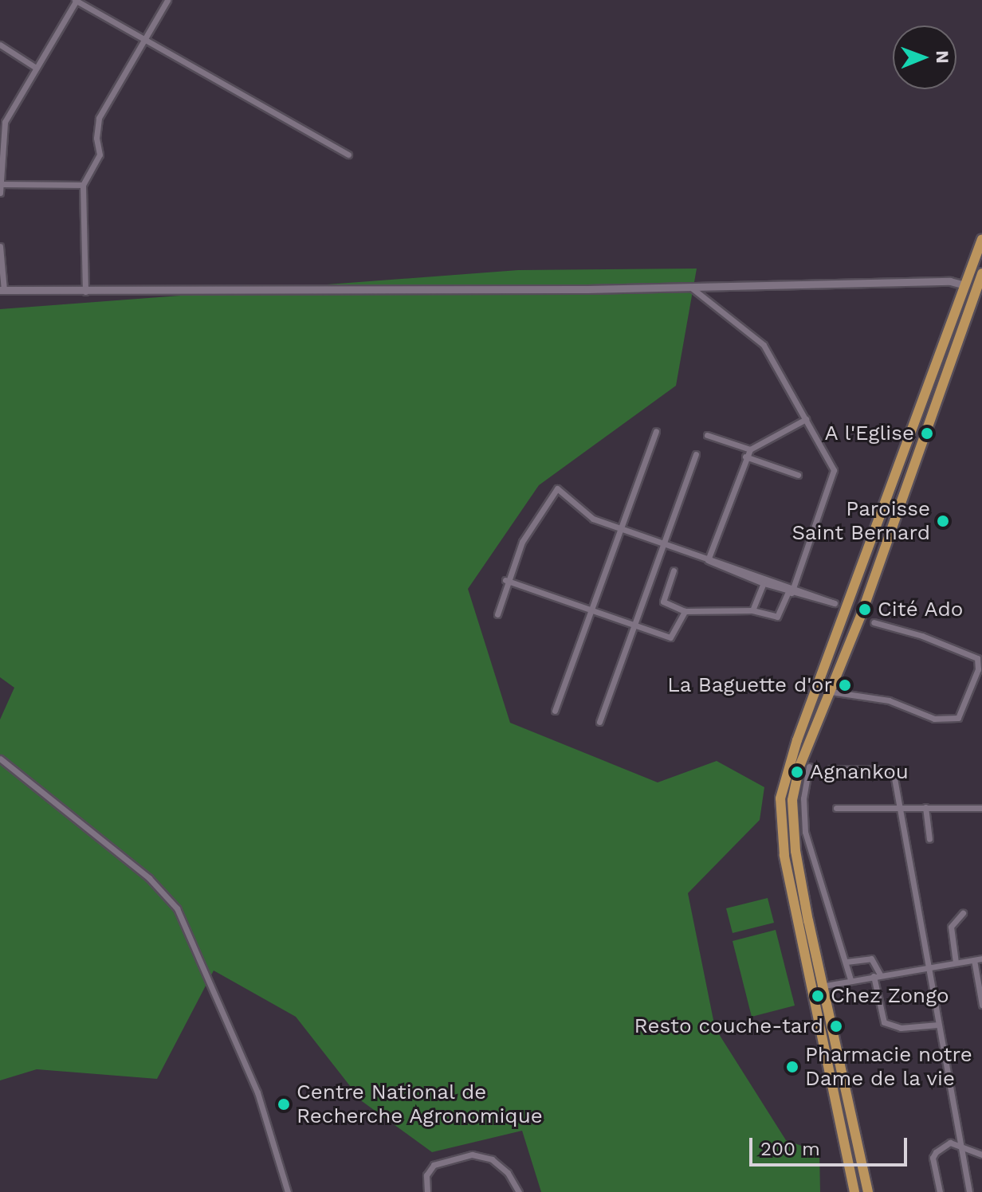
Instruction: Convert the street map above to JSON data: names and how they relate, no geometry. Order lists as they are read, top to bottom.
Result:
{
  "places": [
    "A l'Eglise",
    "Paroisse Saint Bernard",
    "Cité Ado",
    "La Baguette d'or",
    "Agnankou",
    "Chez Zongo",
    "Resto couche-tard",
    "Pharmacie notre Dame de la vie",
    "Centre National de Recherche Agronomique"
  ],
  "scale_bar": "200 m",
  "north": "right"
}
